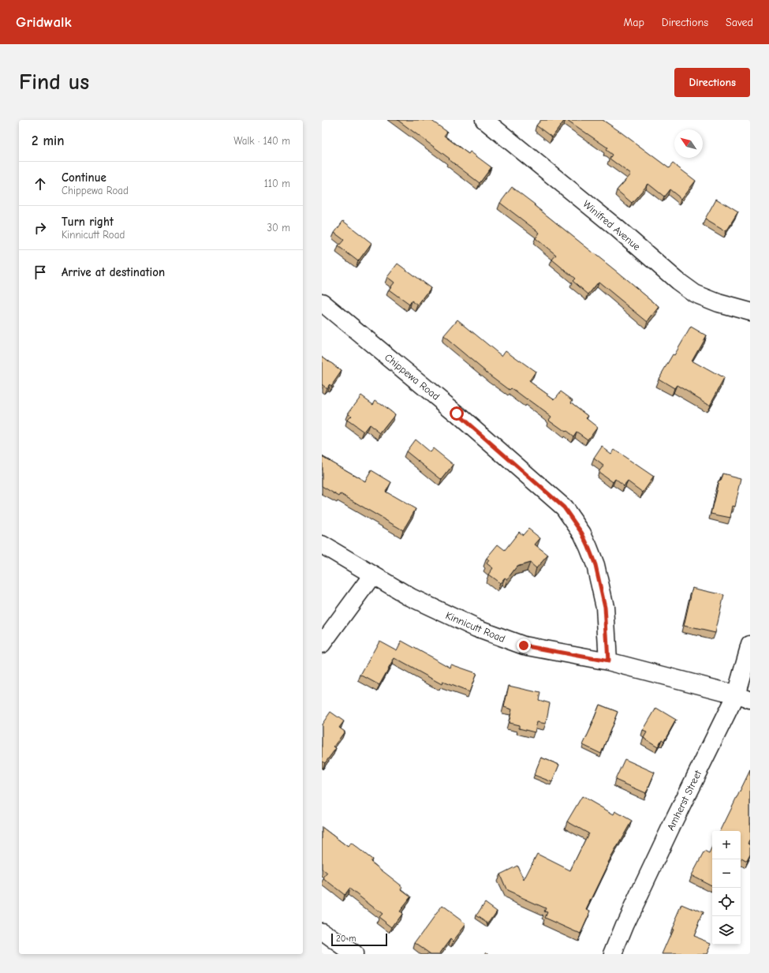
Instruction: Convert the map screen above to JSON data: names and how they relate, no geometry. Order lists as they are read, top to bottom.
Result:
{
  "streets": {
    "street": [
      "Winifred Avenue",
      "Chippewa Road",
      "Kinnicutt Road",
      "Amherst Street"
    ]
  },
  "crossings": [
    ["Chippewa Road", "Kinnicutt Road"],
    ["Kinnicutt Road", "Amherst Street"]
  ],
  "scale_bar": "20 m",
  "north": "top left",
  "page": {
    "header": "Gridwalk",
    "nav": ["Map", "Directions", "Saved"],
    "buttons": "Directions",
    "title": "Find us",
    "heading": ["2 min", "Walk · 140 m"],
    "list": [
      ["Continue", "Chippewa Road", "110 m"],
      ["Turn right", "Kinnicutt Road", "30 m"],
      "Arrive at destination"
    ],
    "map_buttons": ["+", "−"],
    "scale": "20 m"
  }
}
